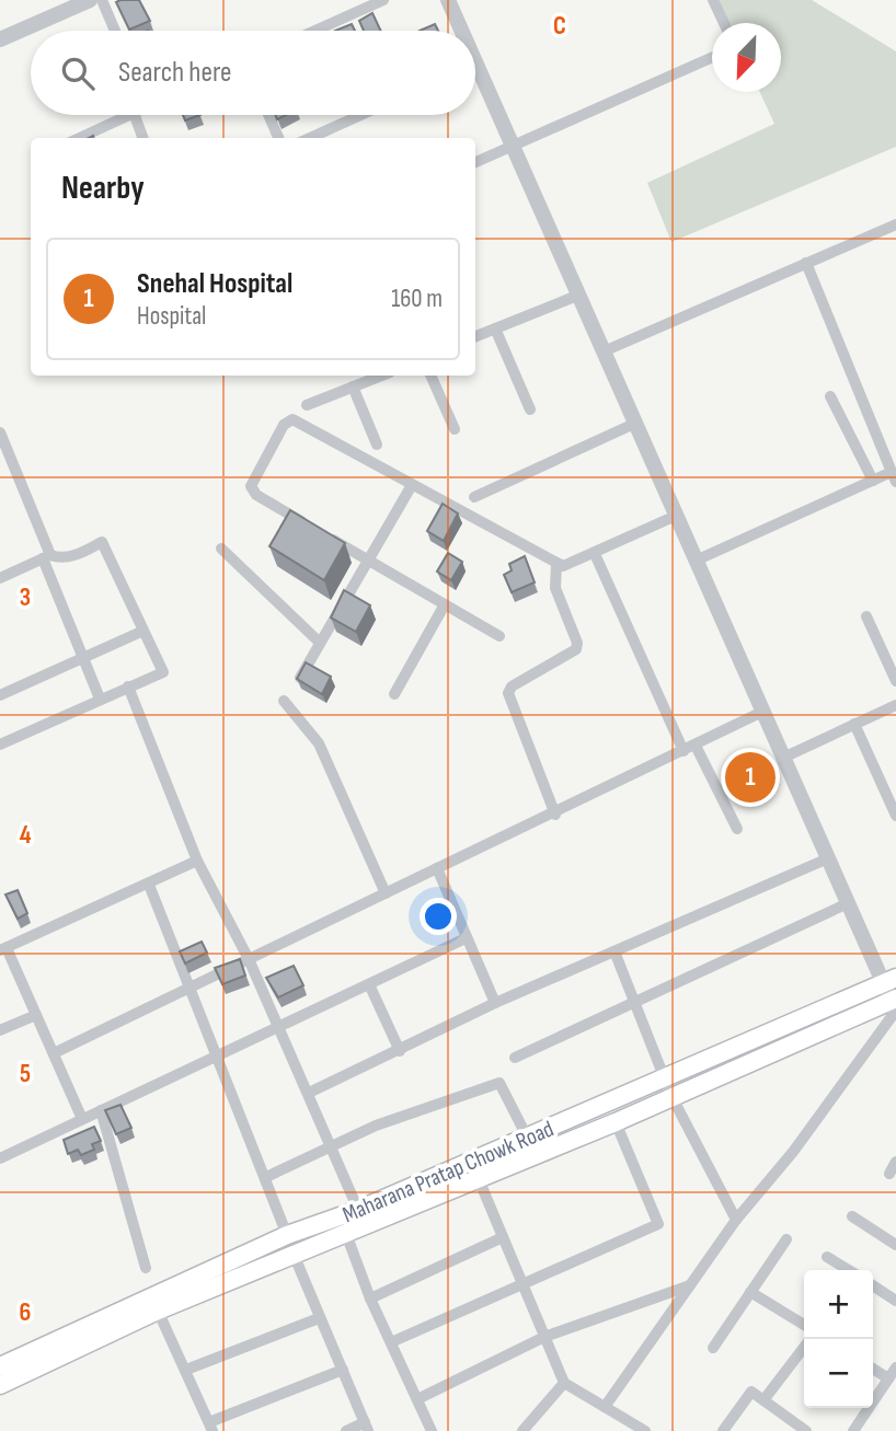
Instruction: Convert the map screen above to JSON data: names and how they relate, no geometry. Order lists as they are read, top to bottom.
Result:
{
  "streets": {
    "main road": ["Maharana Pratap Chowk Road"]
  },
  "north": "bottom left",
  "page": {
    "search": "Search here",
    "heading": "Nearby",
    "list": [
      {
        "mark": "1",
        "name": "Snehal Hospital",
        "note": "Hospital",
        "value": "160 m"
      }
    ],
    "pins": "1",
    "map_buttons": ["+", "−"]
  },
  "grid": {
    "columns": ["C"],
    "rows": [
      "3",
      "4",
      "5",
      "6"
    ]
  }
}
